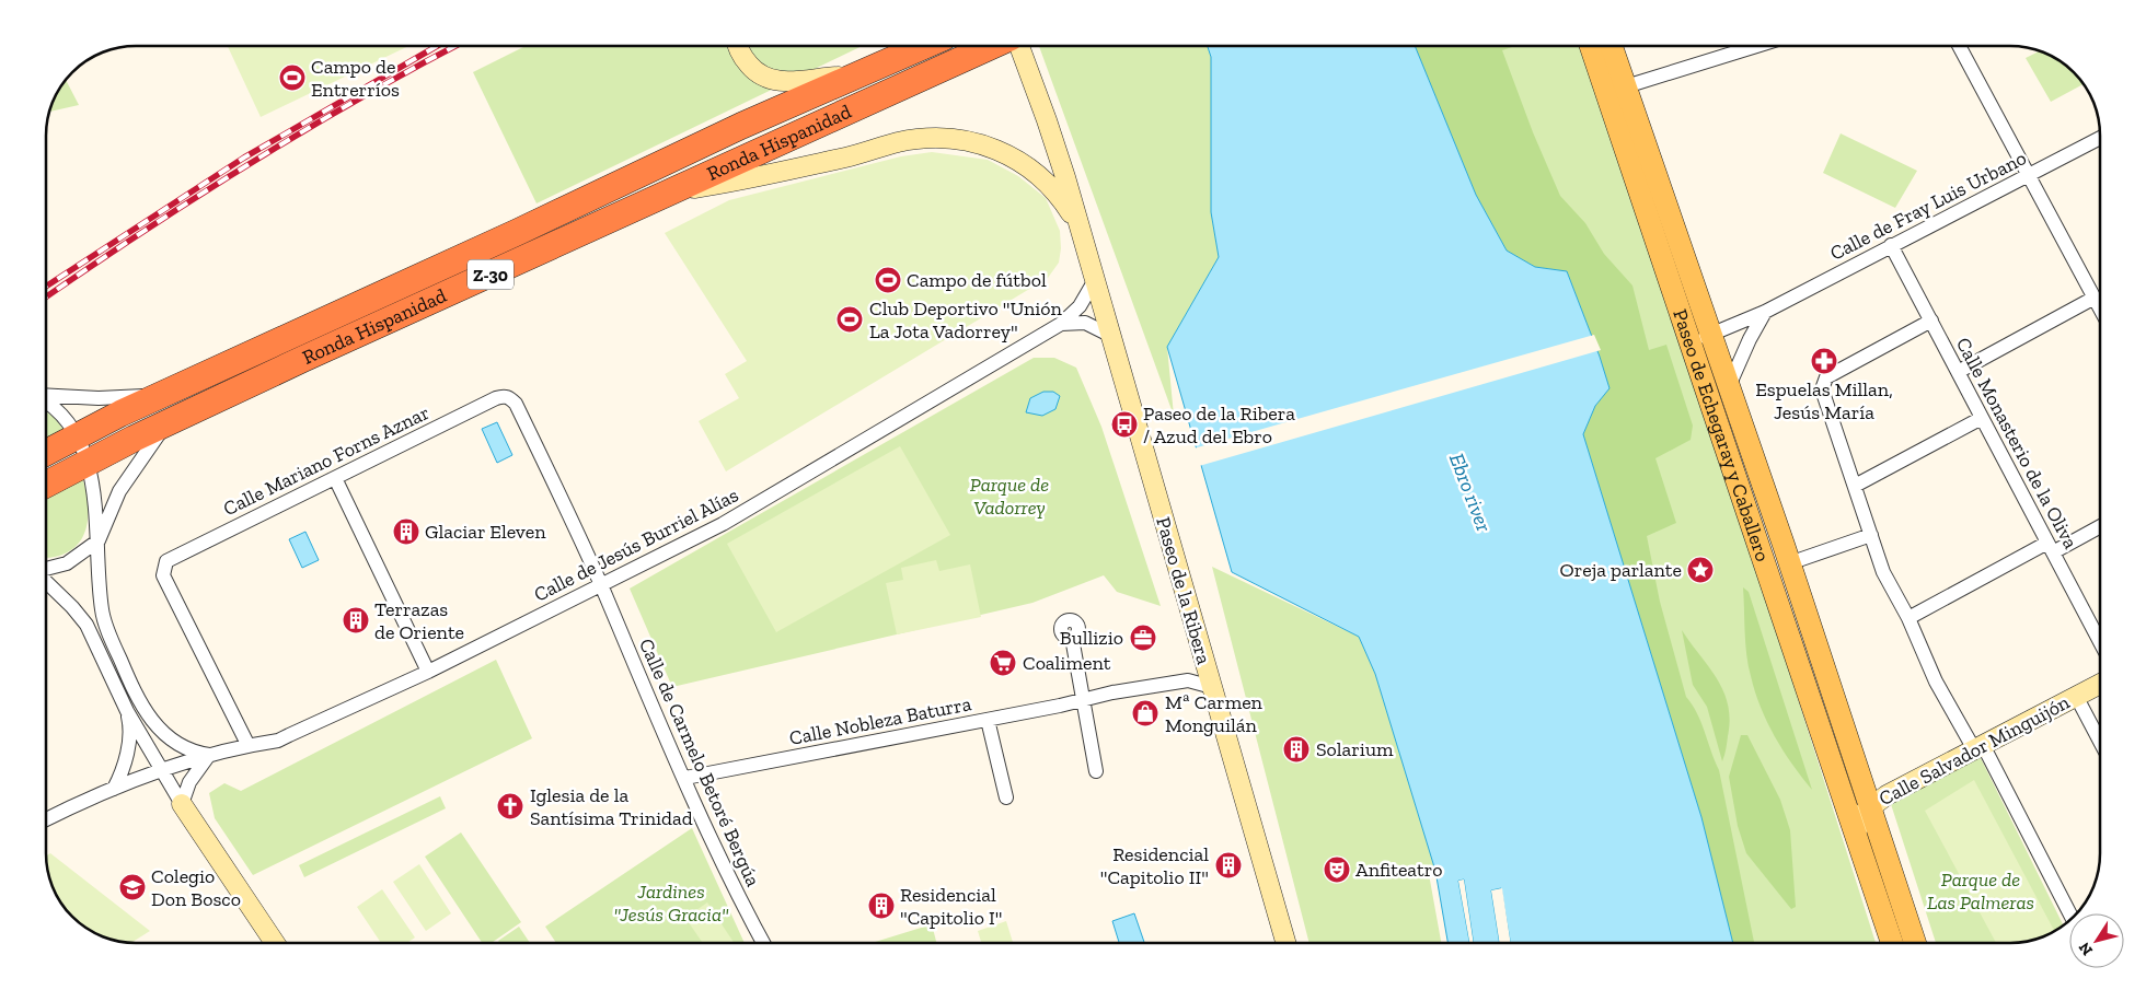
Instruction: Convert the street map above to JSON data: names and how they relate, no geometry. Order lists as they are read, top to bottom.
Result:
{
  "streets": {
    "highway": ["Ronda Hispanidad", "Z-30"],
    "main road": ["Paseo de Echegaray y Caballero", "Paseo de la Ribera", "Calle Salvador Minguijón"],
    "street": [
      "Calle de Fray Luis Urbano",
      "Calle Monasterio de la Oliva",
      "Calle Mariano Forns Aznar",
      "Calle de Jesús Burriel Alías",
      "Calle Nobleza Baturra",
      "Calle de Carmelo Betoré Bergúa"
    ]
  },
  "crossings": [
    ["Calle de Fray Luis Urbano", "Paseo de Echegaray y Caballero"],
    ["Calle de Fray Luis Urbano", "Calle Monasterio de la Oliva"],
    ["Paseo de Echegaray y Caballero", "Calle Salvador Minguijón"],
    ["Calle Mariano Forns Aznar", "Calle de Jesús Burriel Alías"],
    ["Calle Mariano Forns Aznar", "Calle de Carmelo Betoré Bergúa"],
    ["Calle de Jesús Burriel Alías", "Paseo de la Ribera"],
    ["Calle de Jesús Burriel Alías", "Calle de Carmelo Betoré Bergúa"],
    ["Paseo de la Ribera", "Calle Nobleza Baturra"],
    ["Calle Nobleza Baturra", "Calle de Carmelo Betoré Bergúa"]
  ],
  "water": ["Ebro river"],
  "parks": ["Parque de Vadorrey", "Parque de Las Palmeras", "Jardines \"Jesús Gracia\""],
  "places": {
    "sports": ["Campo de Entrerríos", "Campo de fútbol", "Club Deportivo \"Unión La Jota Vadorrey\""],
    "pharmacy": ["Espuelas Millan, Jesús María"],
    "bus stop": ["Paseo de la Ribera / Azud del Ebro"],
    "building": [
      "Glaciar Eleven",
      "Terrazas de Oriente",
      "Solarium",
      "Residencial \"Capitolio II\"",
      "Residencial \"Capitolio I\""
    ],
    "place": ["Oreja parlante"],
    "office": ["Bullizio"],
    "supermarket": ["Coaliment"],
    "shop": ["Mª Carmen Monguilán"],
    "church": ["Iglesia de la Santísima Trinidad"],
    "theatre": ["Anfiteatro"],
    "school or university": ["Colegio Don Bosco"]
  },
  "north": "bottom left"
}
